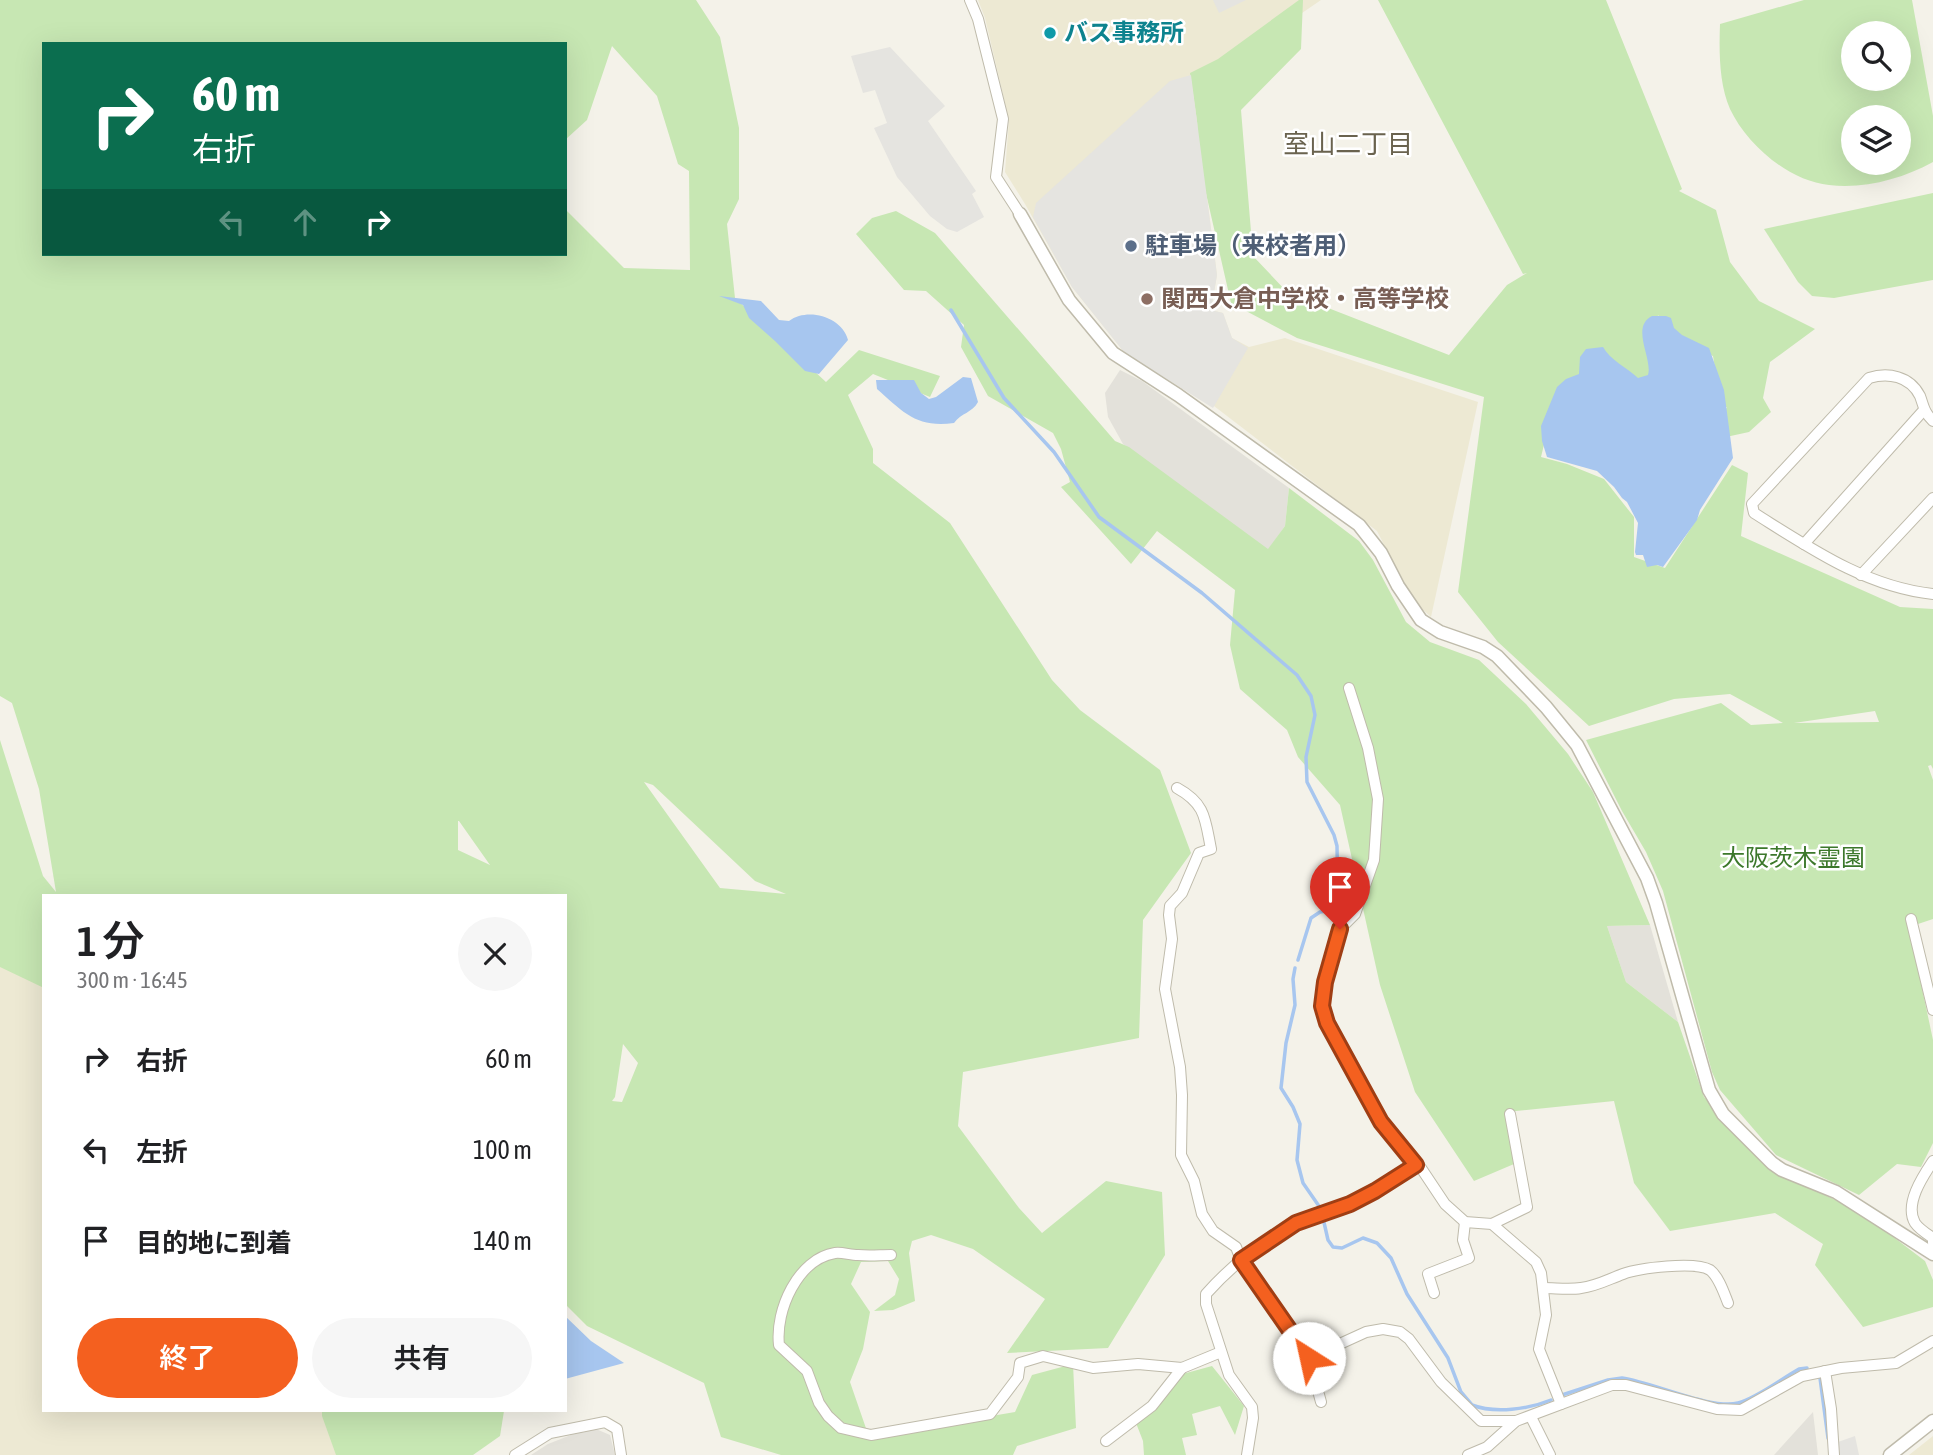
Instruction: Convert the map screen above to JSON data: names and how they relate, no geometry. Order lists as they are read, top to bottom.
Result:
{
  "districts": ["室山二丁目"],
  "parks": ["大阪茨木霊園"],
  "places": ["バス事務所", "駐車場（来校者用）", "関西大倉中学校・高等学校"],
  "page": {
    "turn": ["60 m", "右折"],
    "heading": ["1 分", "300 m · 16:45"],
    "list": [
      {
        "name": "右折",
        "value": "60 m"
      },
      {
        "name": "左折",
        "value": "100 m"
      },
      {
        "name": "目的地に到着",
        "value": "140 m"
      }
    ],
    "buttons": ["終了", "共有"]
  }
}
